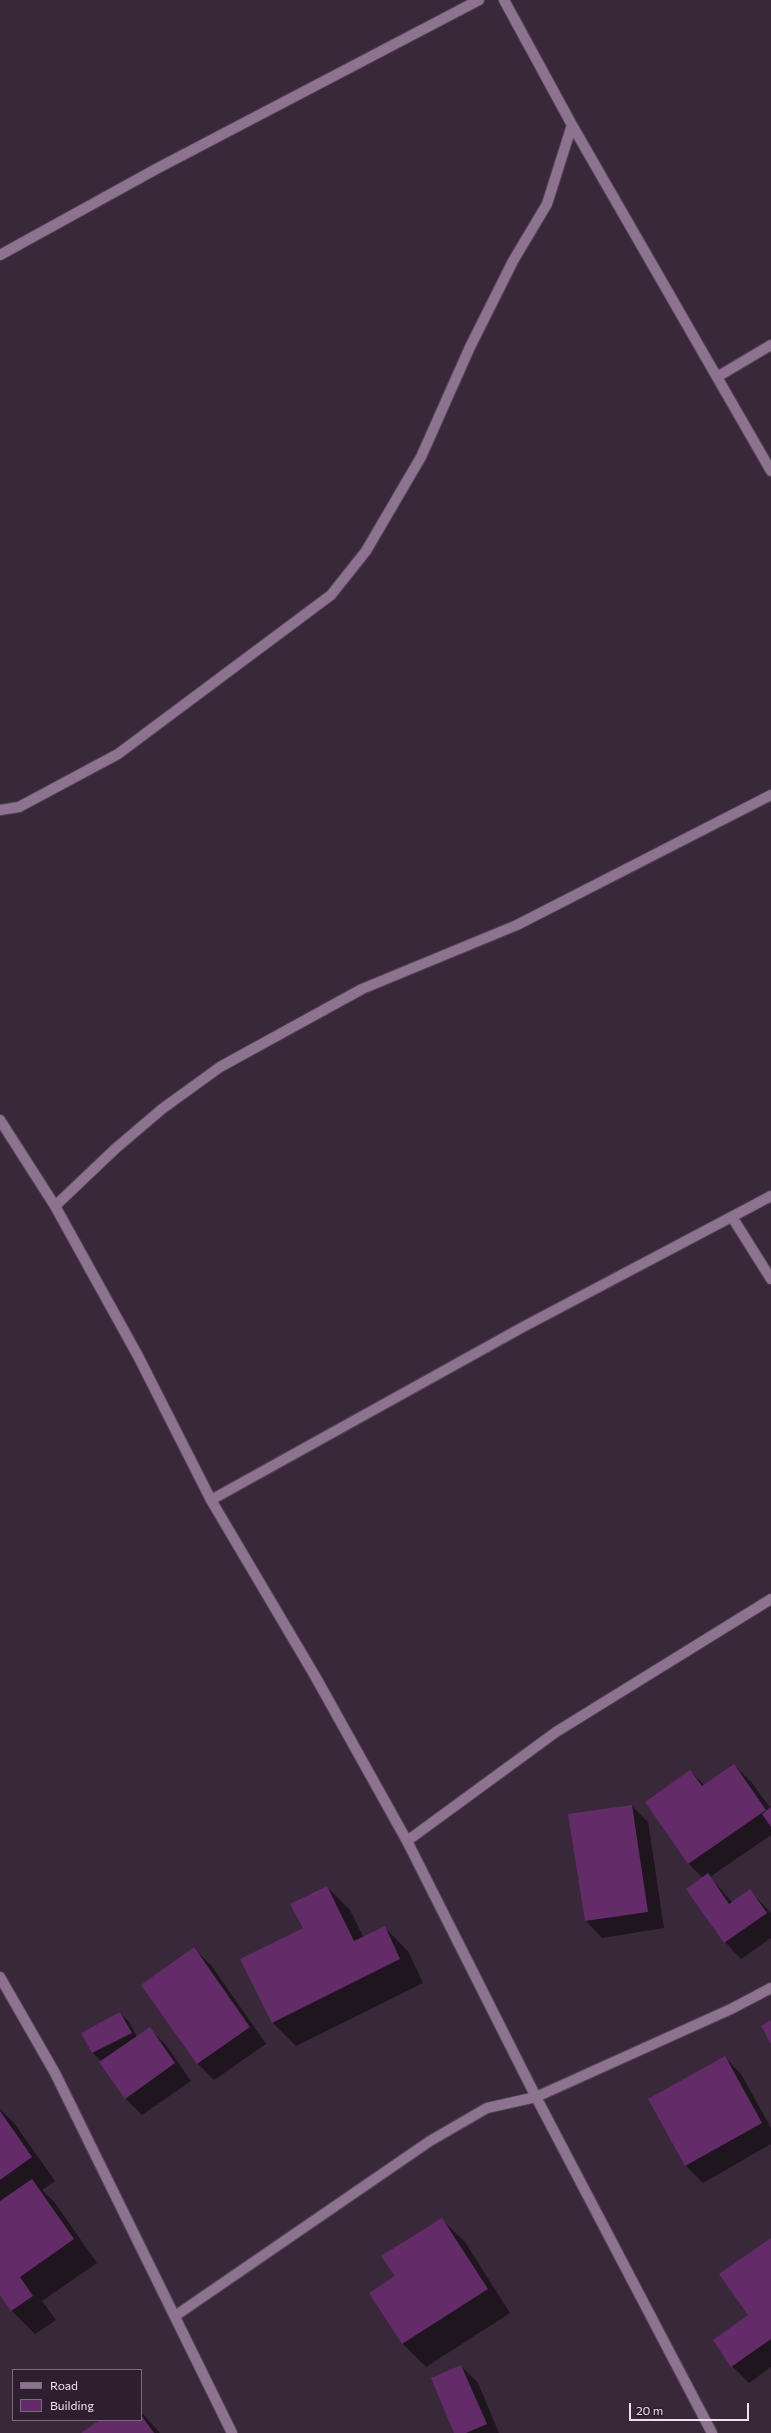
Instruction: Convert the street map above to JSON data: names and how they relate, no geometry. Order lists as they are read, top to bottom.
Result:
{
  "legend": ["Road", "Building"],
  "scale_bar": "20 m"
}
